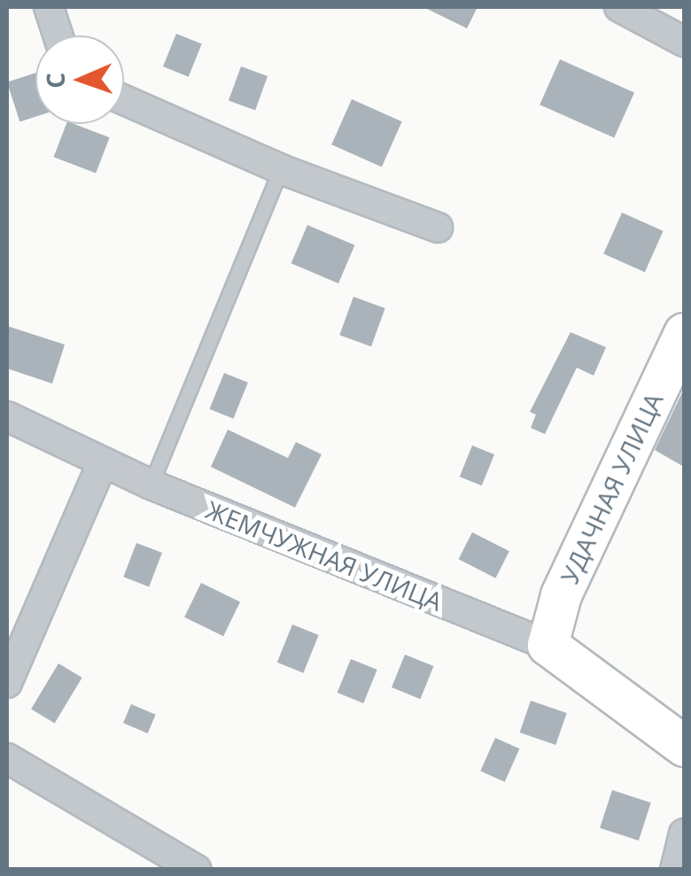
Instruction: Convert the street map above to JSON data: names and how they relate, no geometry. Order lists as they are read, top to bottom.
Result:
{
  "streets": {
    "street": ["УДАЧНАЯ УЛИЦА", "ЖЕМЧУЖНАЯ УЛИЦА"]
  },
  "crossings": [
    ["УДАЧНАЯ УЛИЦА", "ЖЕМЧУЖНАЯ УЛИЦА"]
  ],
  "north": "left"
}
